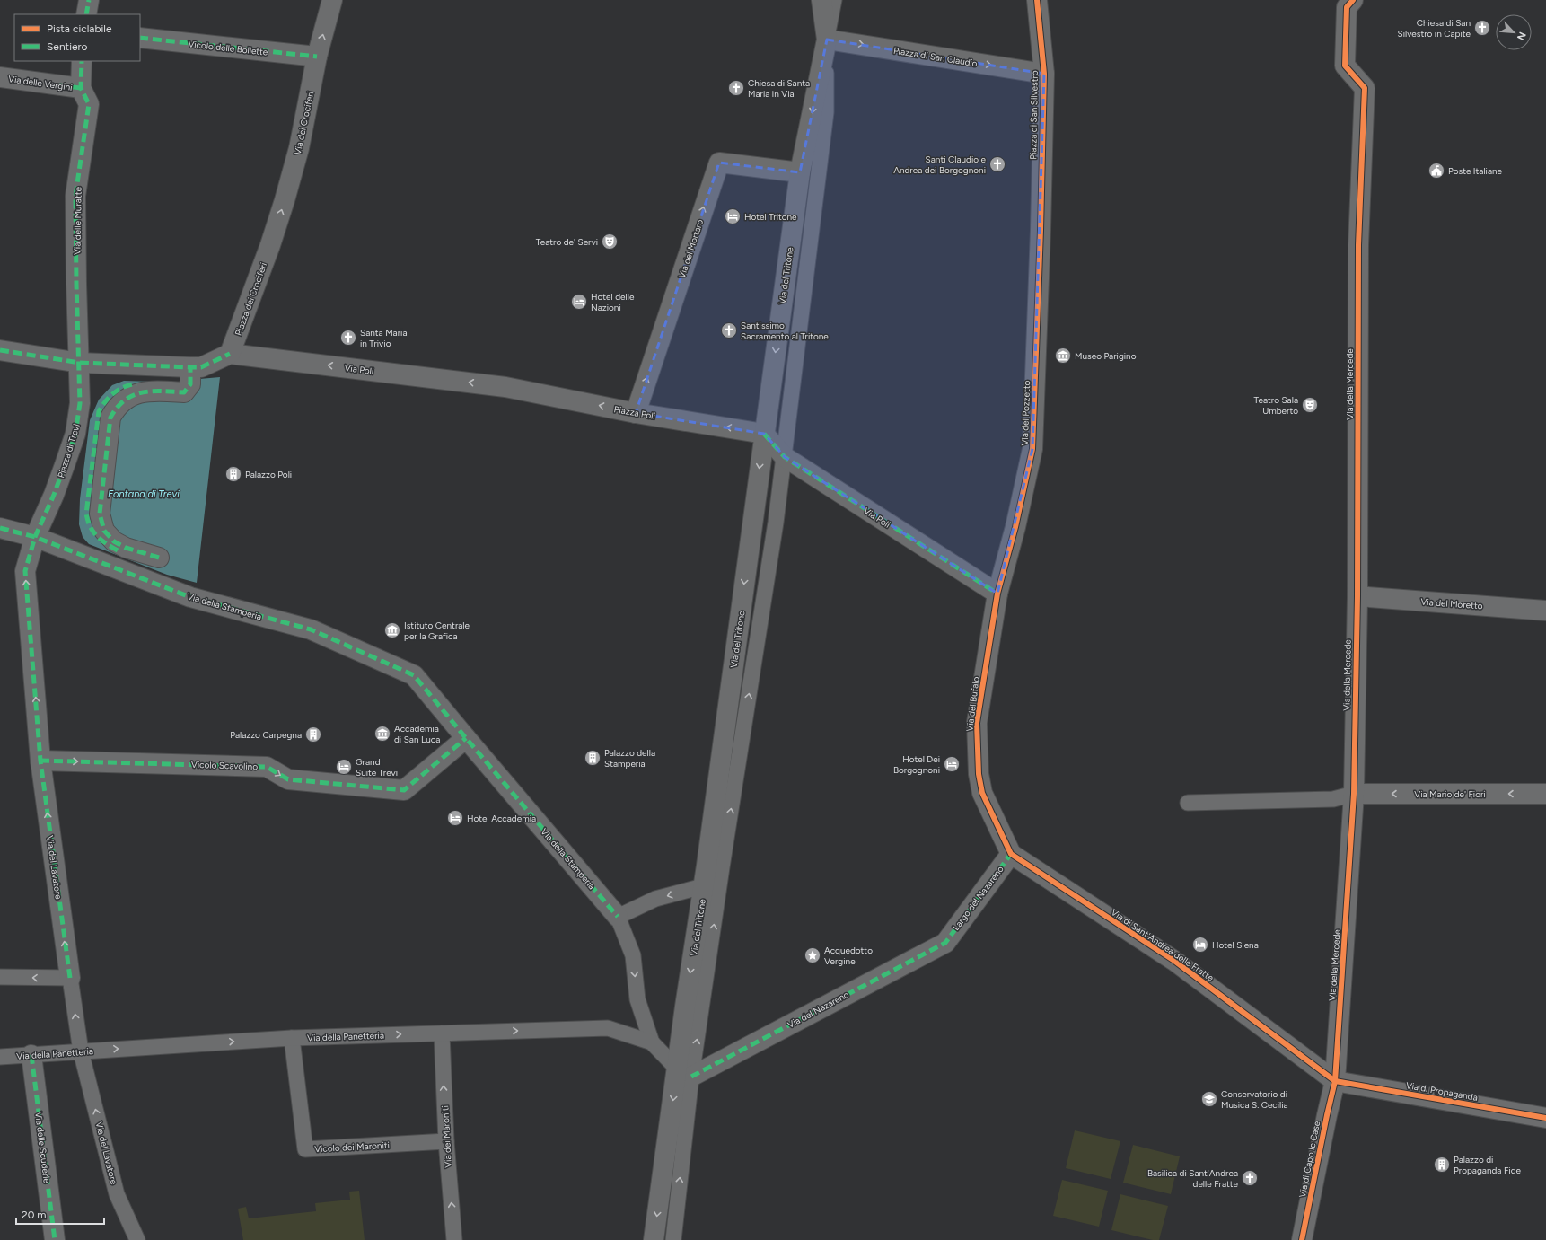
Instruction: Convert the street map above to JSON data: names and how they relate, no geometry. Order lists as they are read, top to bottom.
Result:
{
  "streets": {
    "street": [
      "Vicolo delle Bollette",
      "Piazza di San Claudio",
      "Via delle Vergini",
      "Piazza di San Silvestro",
      "Via dei Crociferi",
      "Via delle Muratte",
      "Via del Mortaro",
      "Via del Tritone",
      "Piazza dei Crociferi",
      "Via Poli",
      "Via della Mercede",
      "Piazza Poli",
      "Via del Pozzetto",
      "Piazza di Trevi",
      "Via del Moretto",
      "Via della Stamperia",
      "Via del Bufalo",
      "Vicolo Scavolino",
      "Via Mario de' Fiori",
      "Via del Lavatore",
      "Largo del Nazareno",
      "Via di Sant'Andrea delle Fratte",
      "Via del Nazareno",
      "Via di Propaganda",
      "Via delle Scuderie",
      "Via di Capo le Case"
    ],
    "lane": ["Via della Panetteria", "Via dei Maroniti", "Vicolo dei Maroniti"]
  },
  "crossings": [
    ["Vicolo delle Bollette", "Via dei Crociferi"],
    ["Piazza di San Claudio", "Piazza di San Silvestro"],
    ["Piazza di San Claudio", "Via del Tritone"],
    ["Via delle Vergini", "Via delle Muratte"],
    ["Piazza di San Silvestro", "Via del Pozzetto"],
    ["Via dei Crociferi", "Piazza dei Crociferi"],
    ["Via delle Muratte", "Piazza di Trevi"],
    ["Via del Mortaro", "Via del Tritone"],
    ["Via del Mortaro", "Piazza Poli"],
    ["Via del Tritone", "Via Poli"],
    ["Via del Tritone", "Piazza Poli"],
    ["Via del Tritone", "Via del Nazareno"],
    ["Via del Tritone", "Via della Panetteria"],
    ["Piazza dei Crociferi", "Via Poli"],
    ["Via Poli", "Piazza Poli"],
    ["Via Poli", "Via del Pozzetto"],
    ["Via Poli", "Via del Bufalo"],
    ["Via della Mercede", "Via del Moretto"],
    ["Via della Mercede", "Via Mario de' Fiori"],
    ["Via della Mercede", "Via di Sant'Andrea delle Fratte"],
    ["Via della Mercede", "Via di Propaganda"],
    ["Via della Mercede", "Via di Capo le Case"],
    ["Via del Pozzetto", "Via del Bufalo"],
    ["Piazza di Trevi", "Via della Stamperia"],
    ["Piazza di Trevi", "Via del Lavatore"],
    ["Via della Stamperia", "Vicolo Scavolino"],
    ["Via della Stamperia", "Via del Lavatore"],
    ["Via del Bufalo", "Largo del Nazareno"],
    ["Via del Bufalo", "Via di Sant'Andrea delle Fratte"],
    ["Vicolo Scavolino", "Via del Lavatore"],
    ["Via del Lavatore", "Via della Panetteria"],
    ["Largo del Nazareno", "Via di Sant'Andrea delle Fratte"],
    ["Largo del Nazareno", "Via del Nazareno"],
    ["Via di Sant'Andrea delle Fratte", "Via di Propaganda"],
    ["Via di Sant'Andrea delle Fratte", "Via di Capo le Case"],
    ["Via del Nazareno", "Via della Panetteria"],
    ["Via della Panetteria", "Via dei Maroniti"],
    ["Via della Panetteria", "Vicolo dei Maroniti"],
    ["Via della Panetteria", "Via delle Scuderie"],
    ["Via di Propaganda", "Via di Capo le Case"],
    ["Via dei Maroniti", "Vicolo dei Maroniti"]
  ],
  "one_way": [
    "Piazza di San Claudio",
    "Via dei Crociferi",
    "Via del Mortaro",
    "Via Poli",
    "Piazza Poli",
    "Vicolo Scavolino",
    "Via Mario de' Fiori",
    "Via del Lavatore",
    "Via della Panetteria",
    "Via dei Maroniti"
  ],
  "water": ["Fontana di Trevi"],
  "places": {
    "church": [
      "Chiesa di San Silvestro in Capite",
      "Chiesa di Santa Maria in Via",
      "Santi Claudio e Andrea dei Borgognoni",
      "Santissimo Sacramento al Tritone",
      "Santa Maria in Trivio",
      "Basilica di Sant'Andrea delle Fratte"
    ],
    "public building": ["Poste Italiane"],
    "hotel": [
      "Hotel Tritone",
      "Hotel delle Nazioni",
      "Hotel Dei Borgognoni",
      "Grand Suite Trevi",
      "Hotel Accademia",
      "Hotel Siena"
    ],
    "theatre": ["Teatro de' Servi", "Teatro Sala Umberto"],
    "museum": ["Museo Parigino", "Istituto Centrale per la Grafica", "Accademia di San Luca"],
    "building": [
      "Palazzo Poli",
      "Palazzo Carpegna",
      "Palazzo della Stamperia",
      "Palazzo di Propaganda Fide"
    ],
    "place": ["Acquedotto Vergine"],
    "school or university": ["Conservatorio di Musica S. Cecilia"]
  },
  "legend": ["Pista ciclabile", "Sentiero"],
  "scale_bar": "20 m",
  "north": "bottom right"
}
